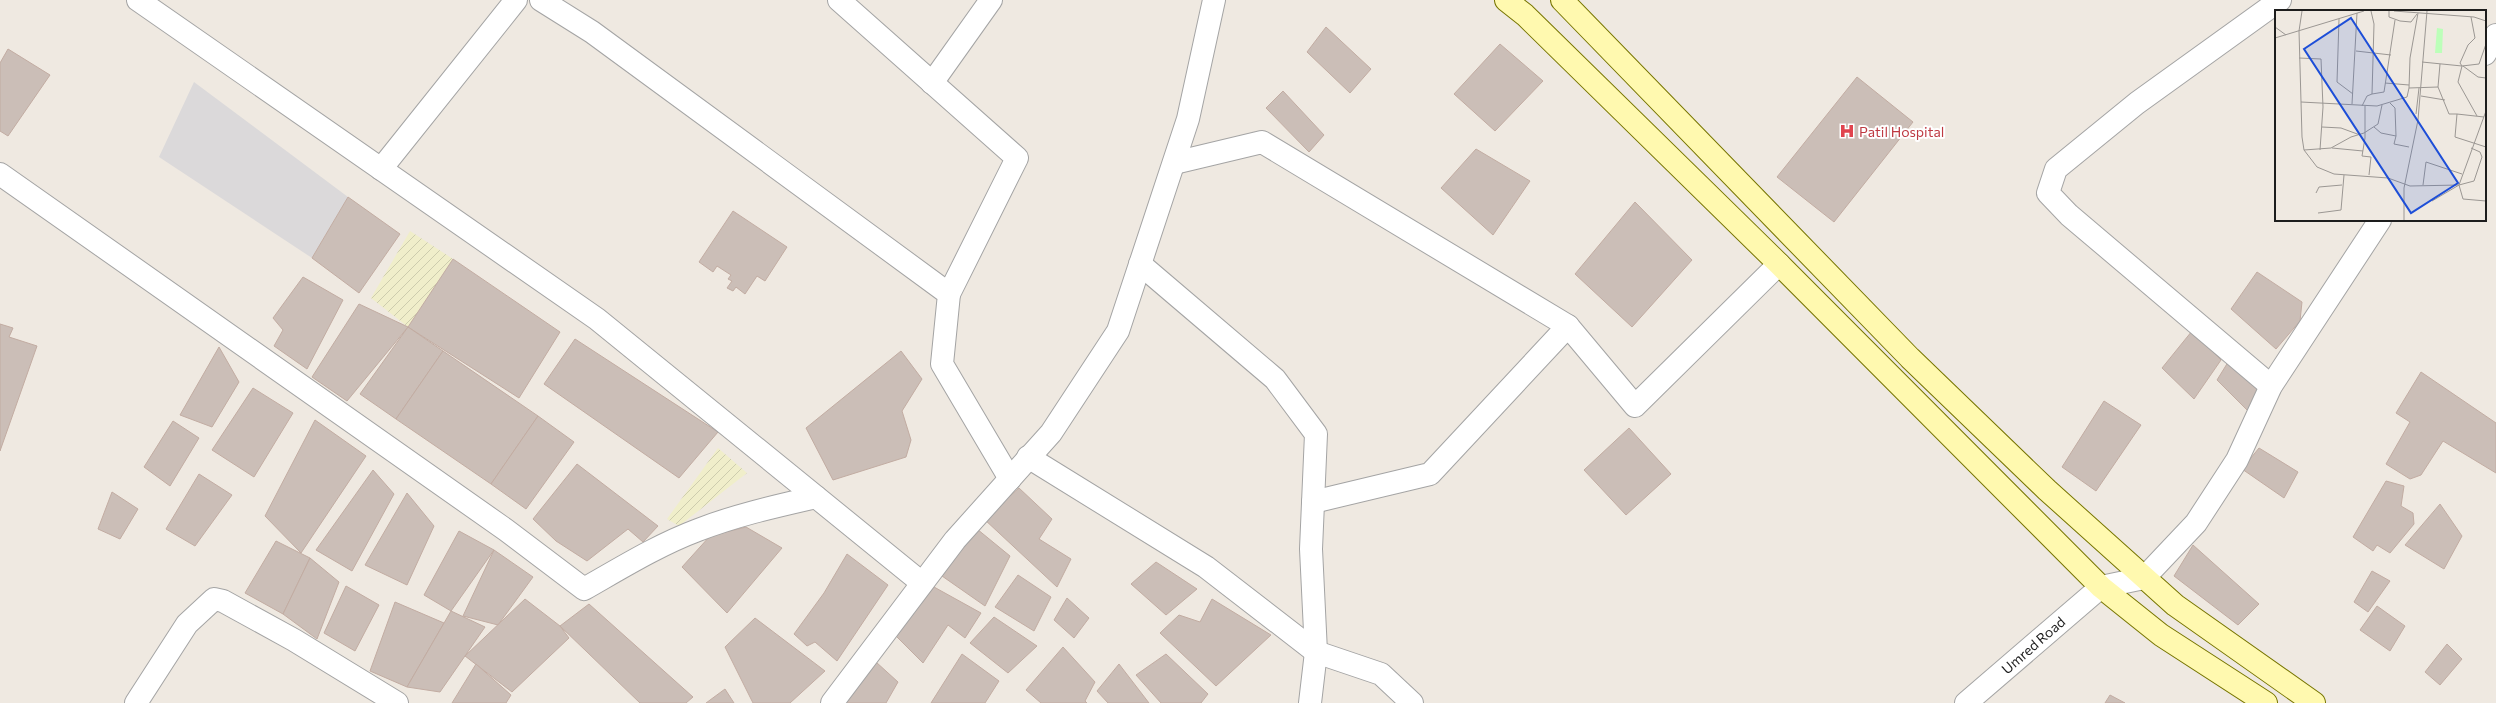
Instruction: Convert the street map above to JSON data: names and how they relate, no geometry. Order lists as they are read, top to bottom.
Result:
{
  "streets": {
    "street": ["Umred Road"]
  },
  "places": {
    "hospital": ["Patil Hospital"]
  }
}
